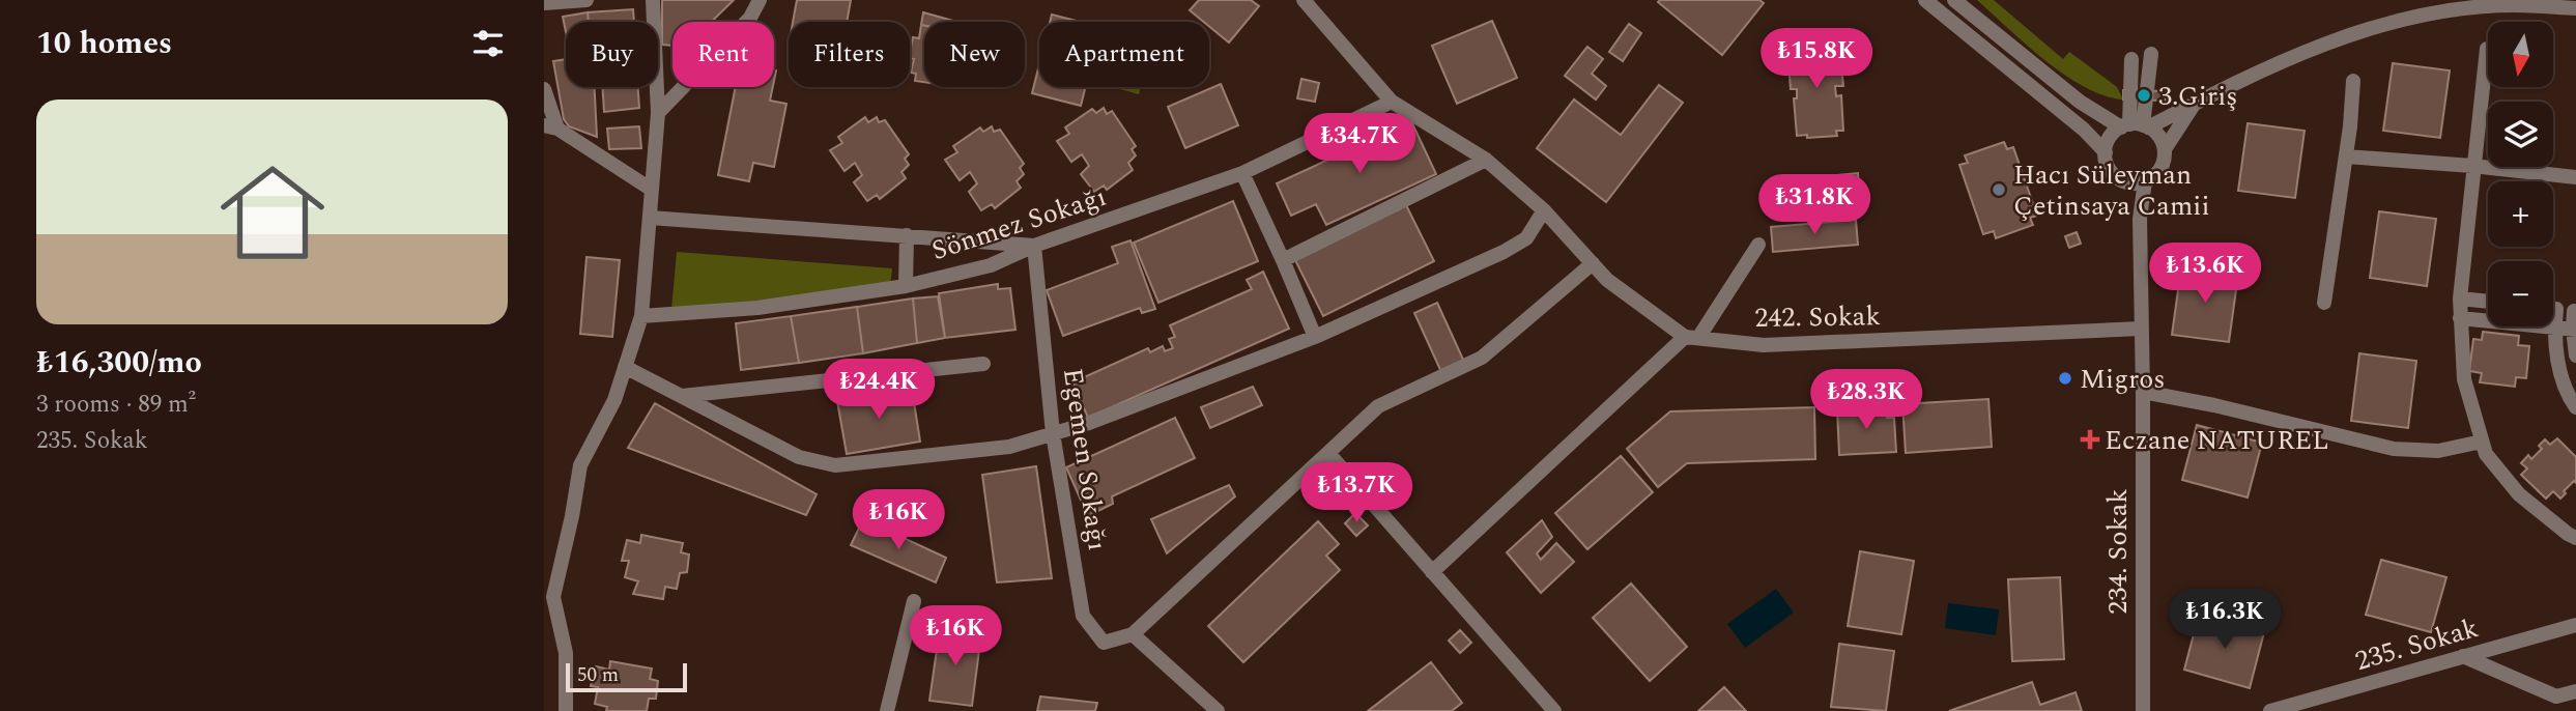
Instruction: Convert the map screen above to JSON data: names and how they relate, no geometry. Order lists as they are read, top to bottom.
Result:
{
  "streets": {
    "street": [
      "Sönmez Sokağı",
      "242. Sokak",
      "Egemen Sokağı",
      "234. Sokak",
      "235. Sokak"
    ]
  },
  "crossings": [
    ["Sönmez Sokağı", "242. Sokak"],
    ["Sönmez Sokağı", "Egemen Sokağı"],
    ["242. Sokak", "234. Sokak"]
  ],
  "places": {
    "other": ["3.Giriş", "Hacı Süleyman Çetinsaya Camii", "Migros"],
    "health": ["Eczane NATUREL"]
  },
  "scale_bar": "50 m",
  "north": "bottom",
  "page": {
    "heading": "10 homes",
    "map_buttons": ["+", "−"],
    "chip": [
      "Buy",
      "Rent",
      "Filters",
      "New",
      "Apartment"
    ],
    "price": [
      "₺15.8K",
      "₺34.7K",
      "₺31.8K",
      "₺13.6K",
      "₺24.4K",
      "₺28.3K",
      "₺13.7K",
      "₺16K",
      "₺16.3K",
      "₺16K"
    ],
    "list": [
      {
        "name": "₺16,300/mo",
        "note": "3 rooms · 89 m² · 235. Sokak"
      }
    ],
    "scale": "50 m"
  }
}
